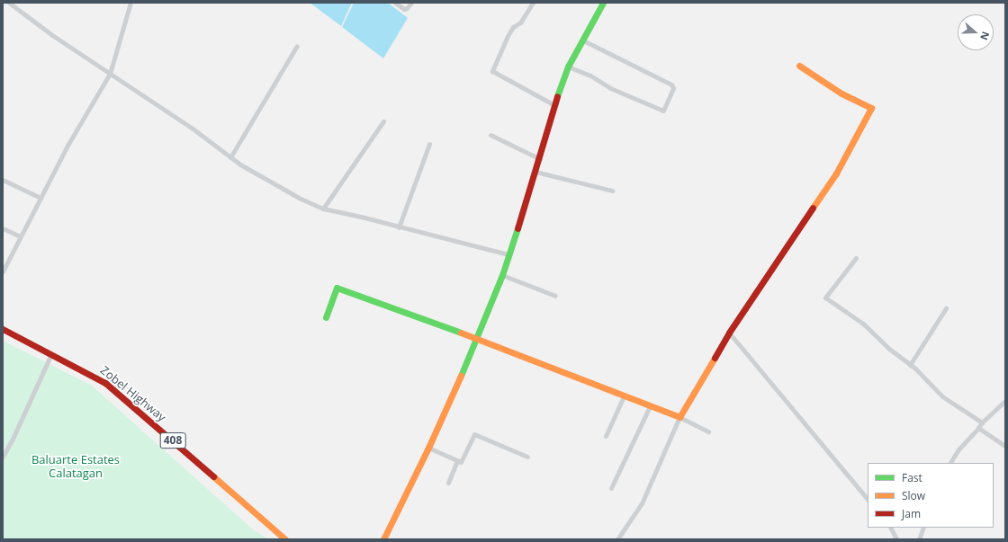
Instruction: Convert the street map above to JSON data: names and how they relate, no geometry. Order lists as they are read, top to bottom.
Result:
{
  "streets": {
    "street": ["Zobel Highway", "408"]
  },
  "parks": ["Baluarte Estates Calatagan"],
  "legend": ["Fast", "Slow", "Jam"],
  "north": "right"
}
